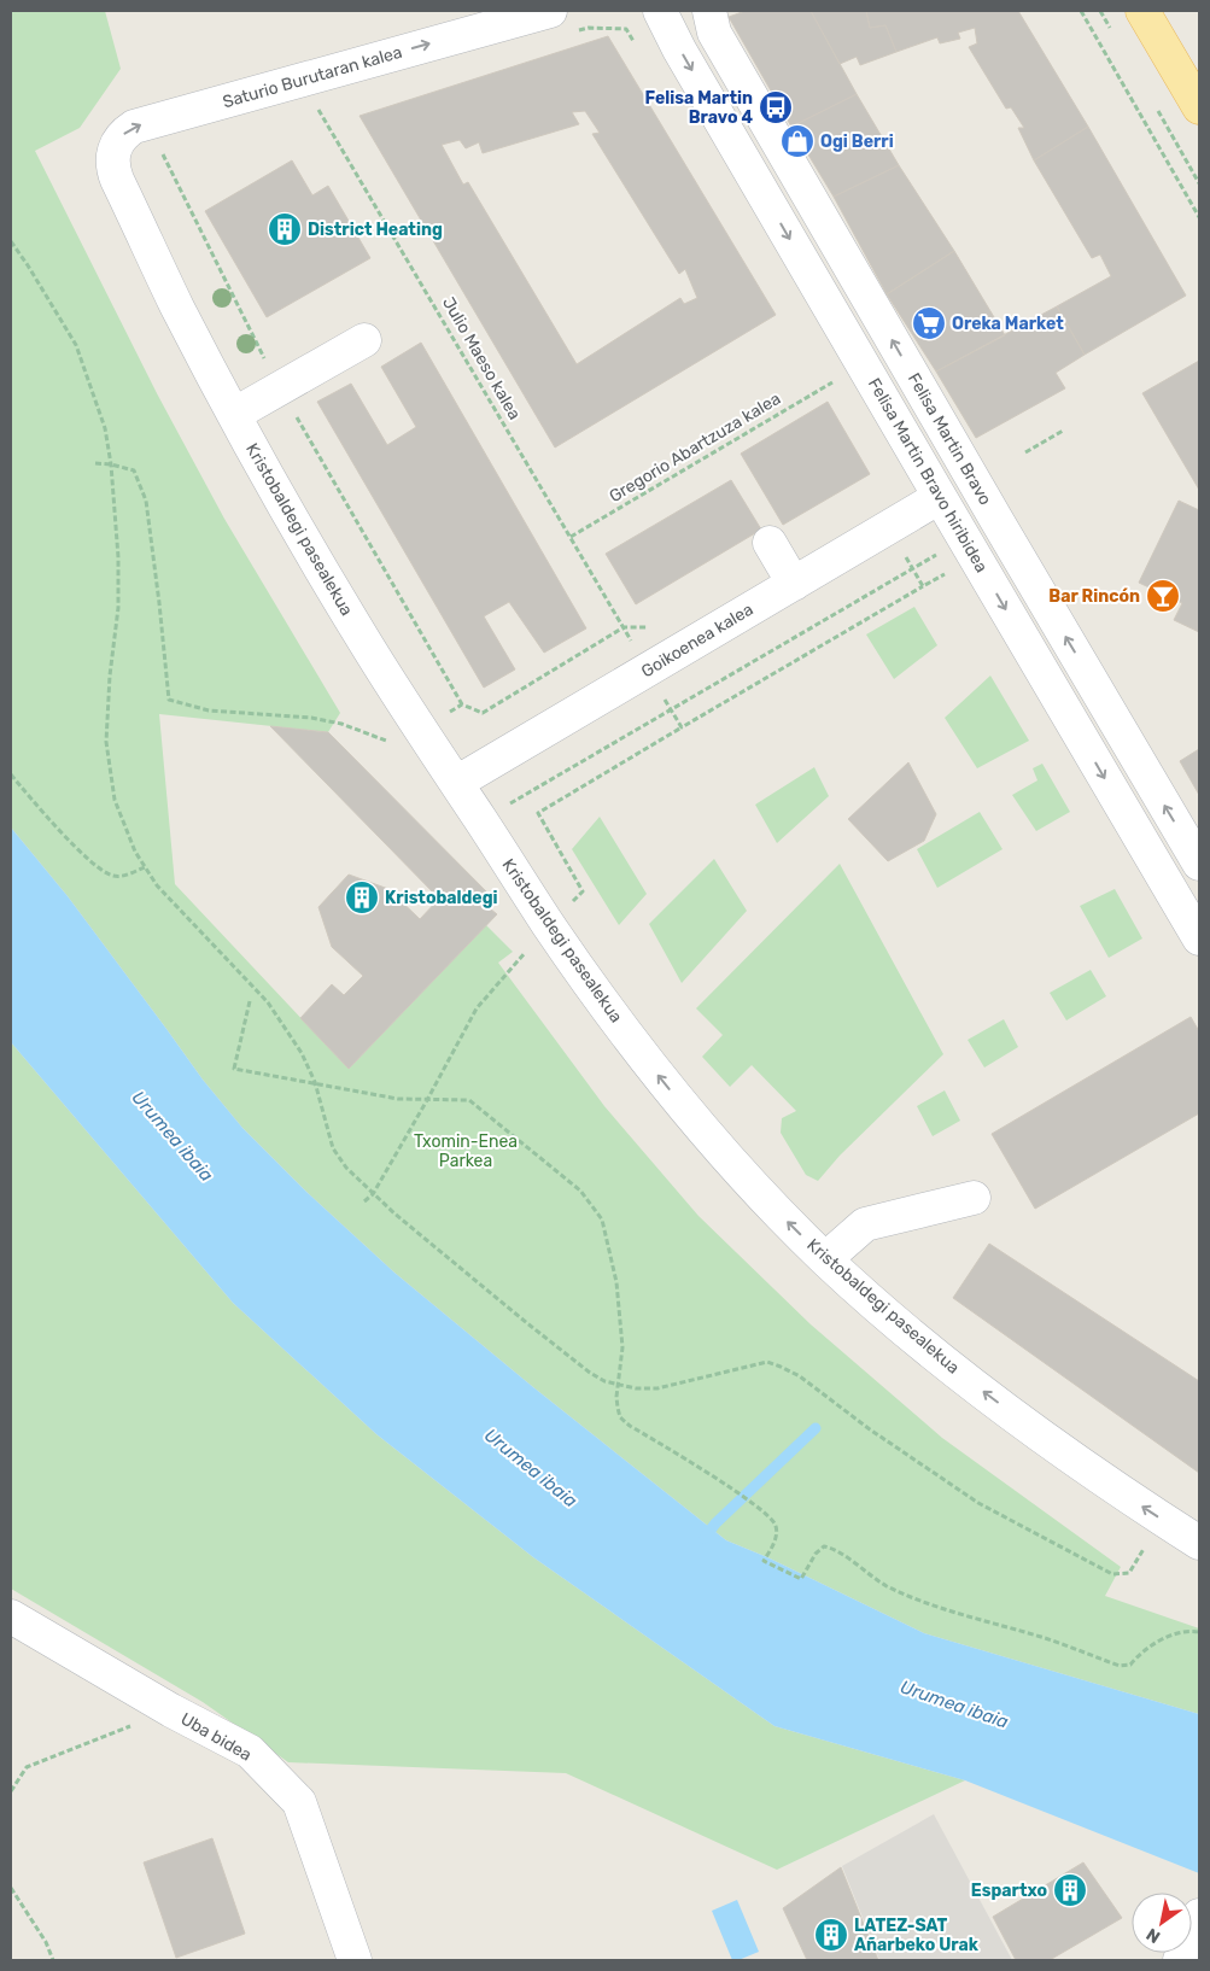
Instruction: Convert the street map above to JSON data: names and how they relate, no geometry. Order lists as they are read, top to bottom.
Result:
{
  "streets": {
    "street": [
      "Saturio Burutaran kalea",
      "Felisa Martin Bravo",
      "Felisa Martin Bravo hiribidea",
      "Kristobaldegi pasealekua",
      "Goikoenea kalea",
      "Uba bidea"
    ],
    "path": ["Julio Maeso kalea", "Gregorio Abartzuza kalea"]
  },
  "crossings": [
    ["Saturio Burutaran kalea", "Kristobaldegi pasealekua"],
    ["Julio Maeso kalea", "Gregorio Abartzuza kalea"],
    ["Julio Maeso kalea", "Goikoenea kalea"],
    ["Felisa Martin Bravo hiribidea", "Goikoenea kalea"],
    ["Kristobaldegi pasealekua", "Goikoenea kalea"]
  ],
  "one_way": [
    "Saturio Burutaran kalea",
    "Felisa Martin Bravo",
    "Felisa Martin Bravo hiribidea",
    "Kristobaldegi pasealekua"
  ],
  "water": ["Urumea ibaia"],
  "parks": ["Txomin-Enea Parkea"],
  "places": {
    "bus stop": ["Felisa Martin Bravo 4"],
    "shop": ["Ogi Berri"],
    "building": [
      "District Heating",
      "Kristobaldegi",
      "Espartxo",
      "LATEZ-SAT Añarbeko Urak"
    ],
    "supermarket": ["Oreka Market"],
    "bar": ["Bar Rincón"]
  },
  "north": "bottom left"
}
